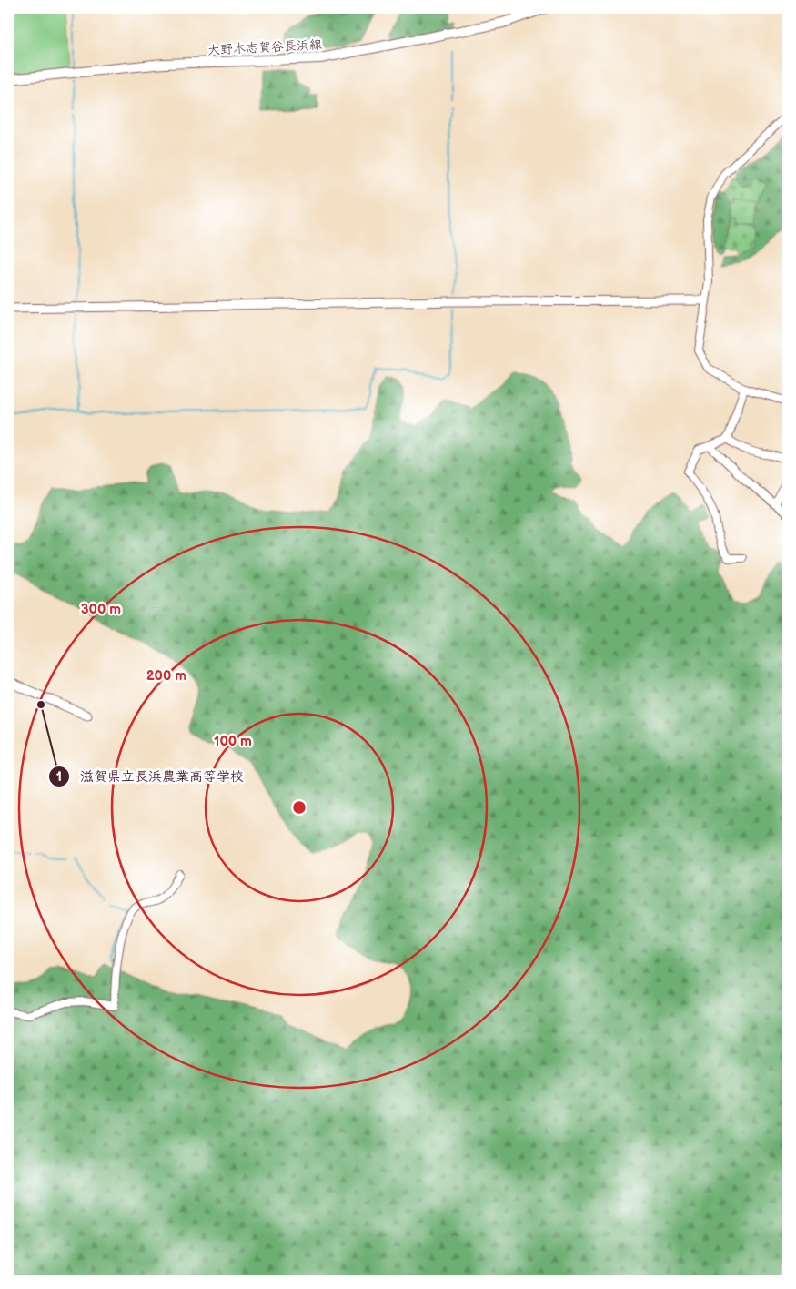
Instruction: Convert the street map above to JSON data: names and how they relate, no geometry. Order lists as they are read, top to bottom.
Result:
{
  "streets": {
    "main road": ["大野木志賀谷長浜線"]
  },
  "places": ["滋賀県立長浜農業高等学校"],
  "rings": ["300 m", "200 m", "100 m"]
}
